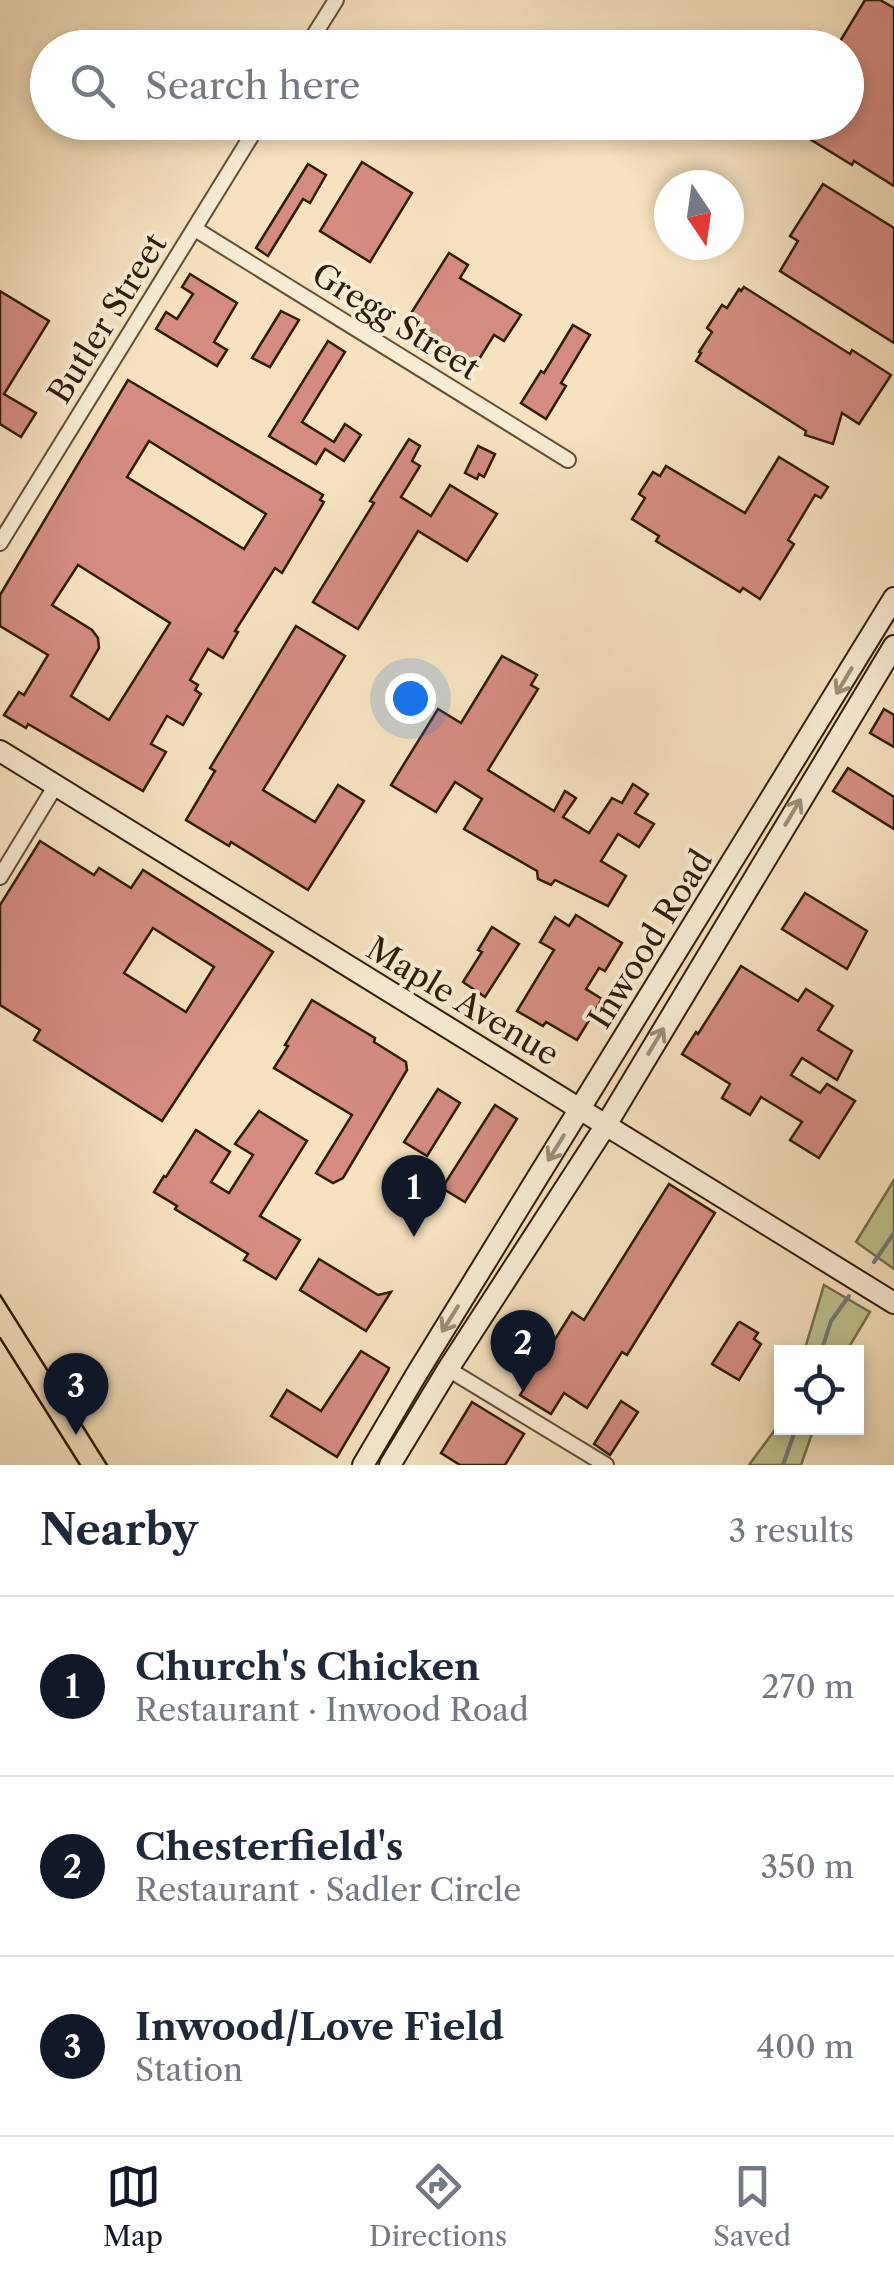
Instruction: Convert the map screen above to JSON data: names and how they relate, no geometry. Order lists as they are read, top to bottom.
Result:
{
  "streets": {
    "main road": ["Inwood Road", "Maple Avenue"],
    "street": ["Butler Street", "Gregg Street"]
  },
  "crossings": [
    ["Butler Street", "Gregg Street"],
    ["Inwood Road", "Maple Avenue"]
  ],
  "north": "bottom",
  "page": {
    "search": "Search here",
    "pins": ["1", "2", "3"],
    "heading": ["Nearby", "3 results"],
    "list": [
      {
        "mark": "1",
        "name": "Church's Chicken",
        "note": "Restaurant · Inwood Road",
        "value": "270 m"
      },
      {
        "mark": "2",
        "name": "Chesterfield's",
        "note": "Restaurant · Sadler Circle",
        "value": "350 m"
      },
      {
        "mark": "3",
        "name": "Inwood/Love Field",
        "note": "Station",
        "value": "400 m"
      }
    ],
    "nav": ["Map", "Directions", "Saved"]
  }
}
